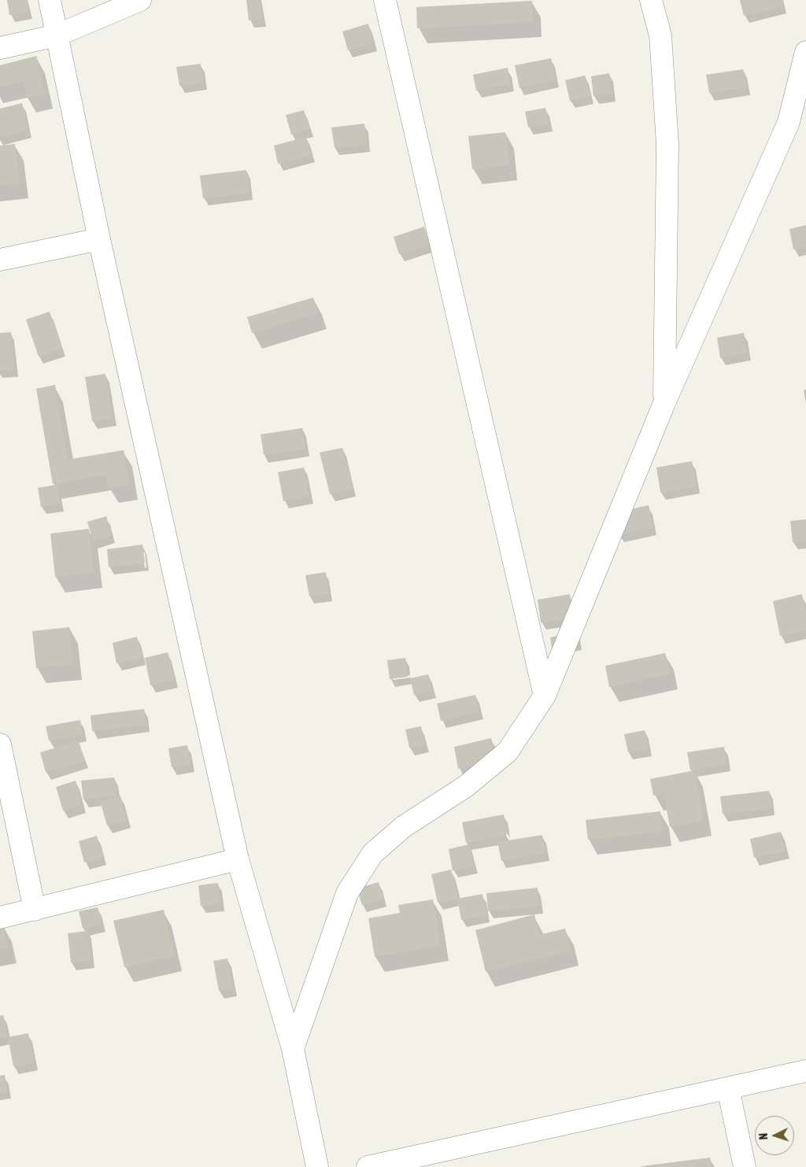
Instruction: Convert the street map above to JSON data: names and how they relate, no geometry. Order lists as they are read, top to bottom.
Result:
{
  "north": "left"
}
